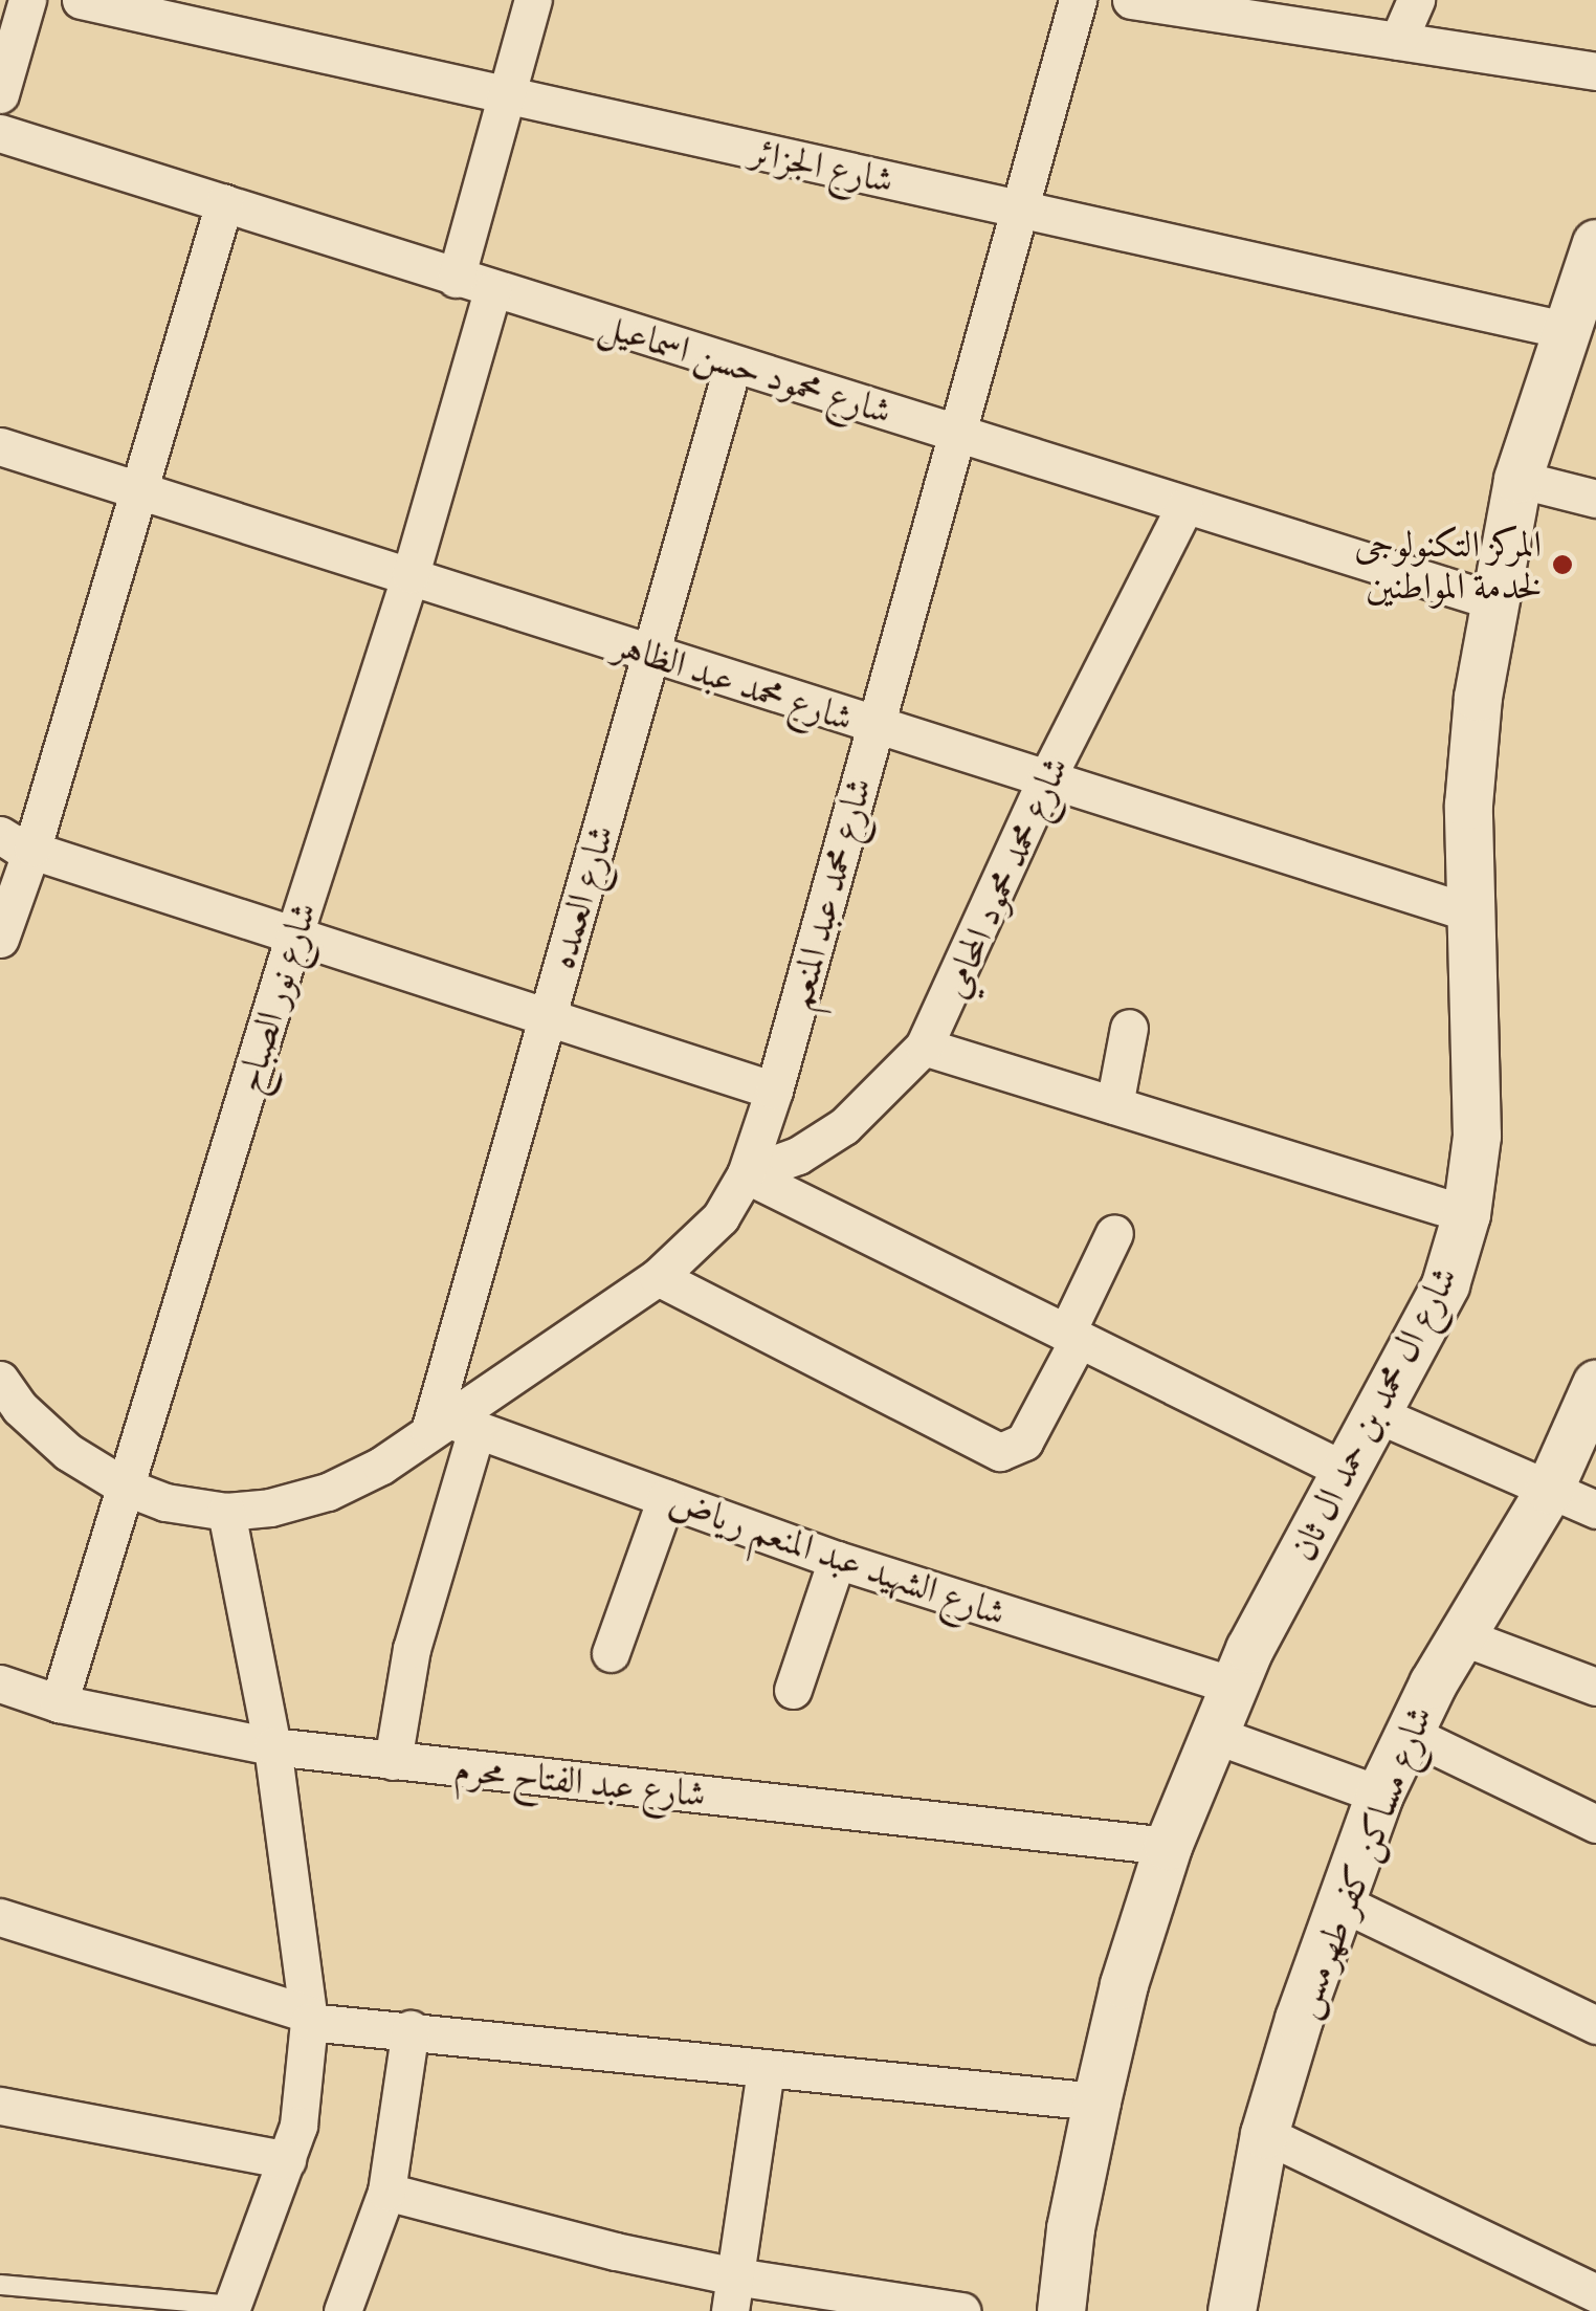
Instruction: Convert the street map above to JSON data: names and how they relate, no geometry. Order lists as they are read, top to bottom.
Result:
{
  "streets": {
    "street": [
      "شارع الجزائر",
      "شارع محمود حسن اسماعيل",
      "شارع محمد عبد الظاهر",
      "شارع محمد محمود المحامي",
      "شارع محمد عبد المنعم",
      "شارع العمده",
      "شارع نور الصباح",
      "شارع ال محمد بن حمد ال ثان",
      "شارع الشهيد عبد المنعم رياض",
      "شارع عبد الفتاح محرم",
      "شارع مساكن كفر طهرمس"
    ]
  },
  "crossings": [
    ["شارع الجزائر", "شارع محمد عبد المنعم"],
    ["شارع الجزائر", "شارع ال محمد بن حمد ال ثان"],
    ["شارع محمود حسن اسماعيل", "شارع محمد محمود المحامي"],
    ["شارع محمود حسن اسماعيل", "شارع محمد عبد المنعم"],
    ["شارع محمود حسن اسماعيل", "شارع العمده"],
    ["شارع محمود حسن اسماعيل", "شارع نور الصباح"],
    ["شارع محمود حسن اسماعيل", "شارع ال محمد بن حمد ال ثان"],
    ["شارع محمد عبد الظاهر", "شارع محمد محمود المحامي"],
    ["شارع محمد عبد الظاهر", "شارع محمد عبد المنعم"],
    ["شارع محمد عبد الظاهر", "شارع العمده"],
    ["شارع محمد عبد الظاهر", "شارع نور الصباح"],
    ["شارع محمد عبد الظاهر", "شارع ال محمد بن حمد ال ثان"],
    ["شارع محمد محمود المحامي", "شارع محمد عبد المنعم"],
    ["شارع محمد عبد المنعم", "شارع العمده"],
    ["شارع محمد عبد المنعم", "شارع نور الصباح"],
    ["شارع محمد عبد المنعم", "شارع الشهيد عبد المنعم رياض"],
    ["شارع العمده", "شارع الشهيد عبد المنعم رياض"],
    ["شارع العمده", "شارع عبد الفتاح محرم"],
    ["شارع نور الصباح", "شارع عبد الفتاح محرم"],
    ["شارع ال محمد بن حمد ال ثان", "شارع الشهيد عبد المنعم رياض"],
    ["شارع ال محمد بن حمد ال ثان", "شارع عبد الفتاح محرم"]
  ],
  "places": ["المركز التكنولوجى لخدمة المواطنين"]
}
